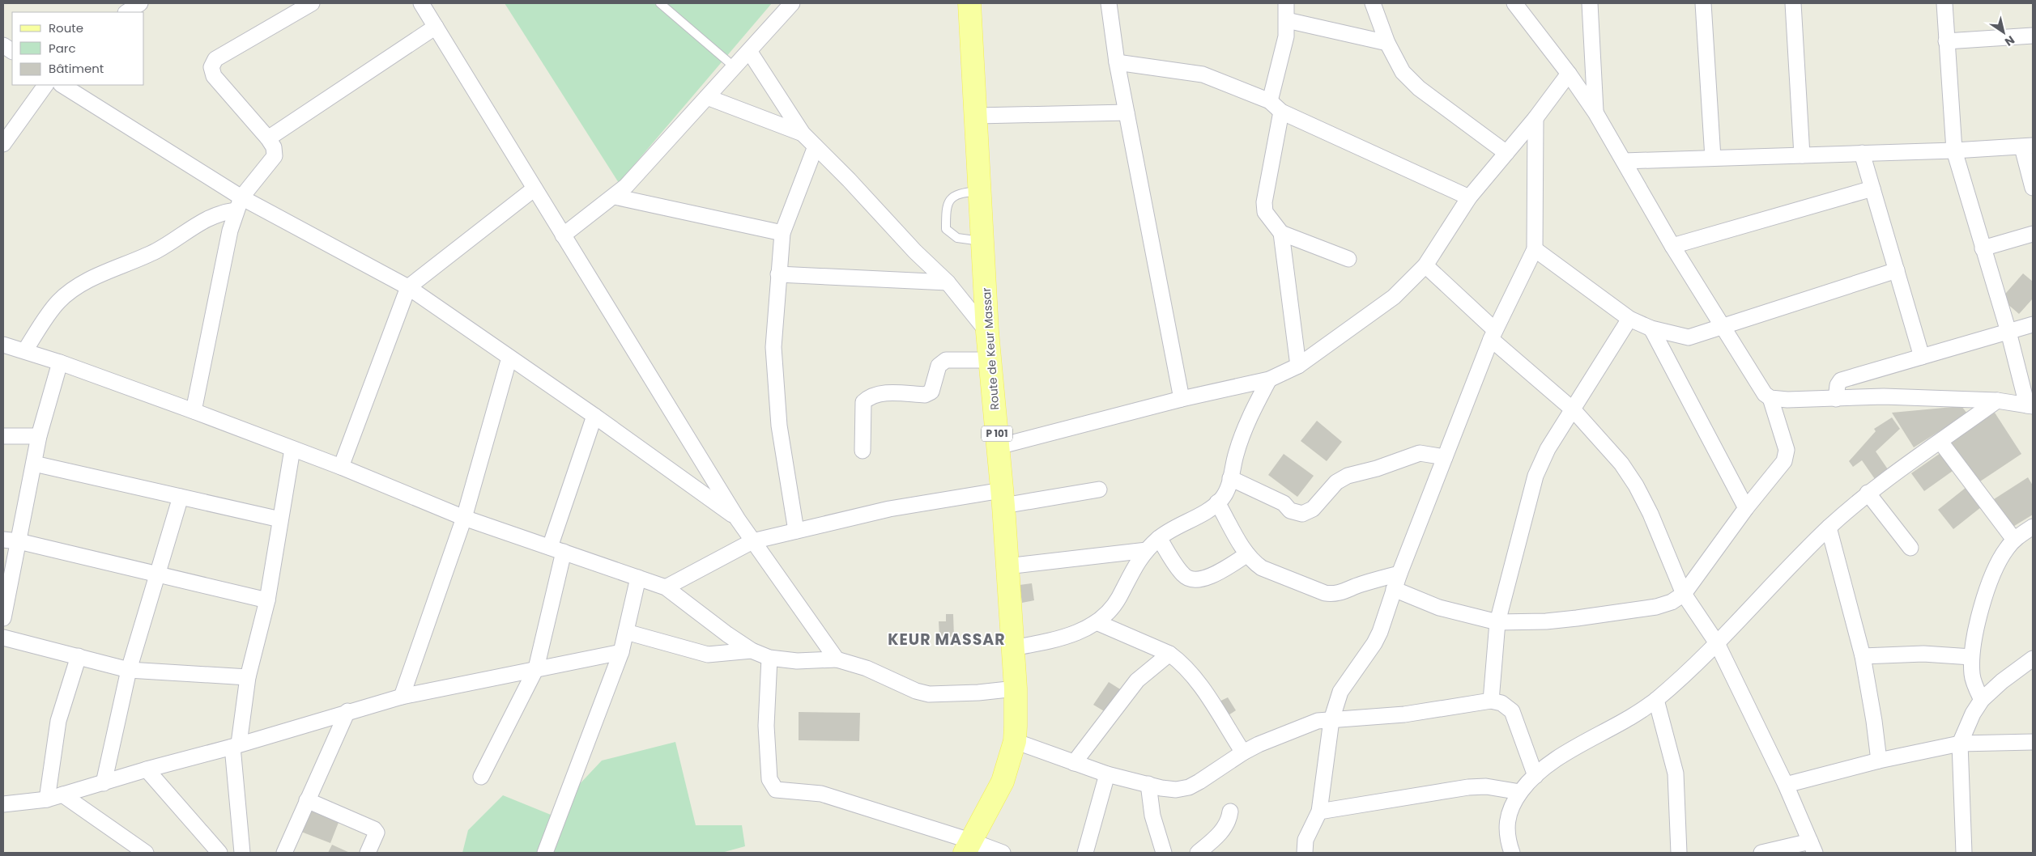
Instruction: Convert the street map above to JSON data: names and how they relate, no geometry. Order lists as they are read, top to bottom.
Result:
{
  "streets": {
    "main road": ["Route de Keur Massar", "P 101"]
  },
  "districts": ["KEUR MASSAR"],
  "legend": ["Route", "Parc", "Bâtiment"],
  "north": "bottom right"
}
